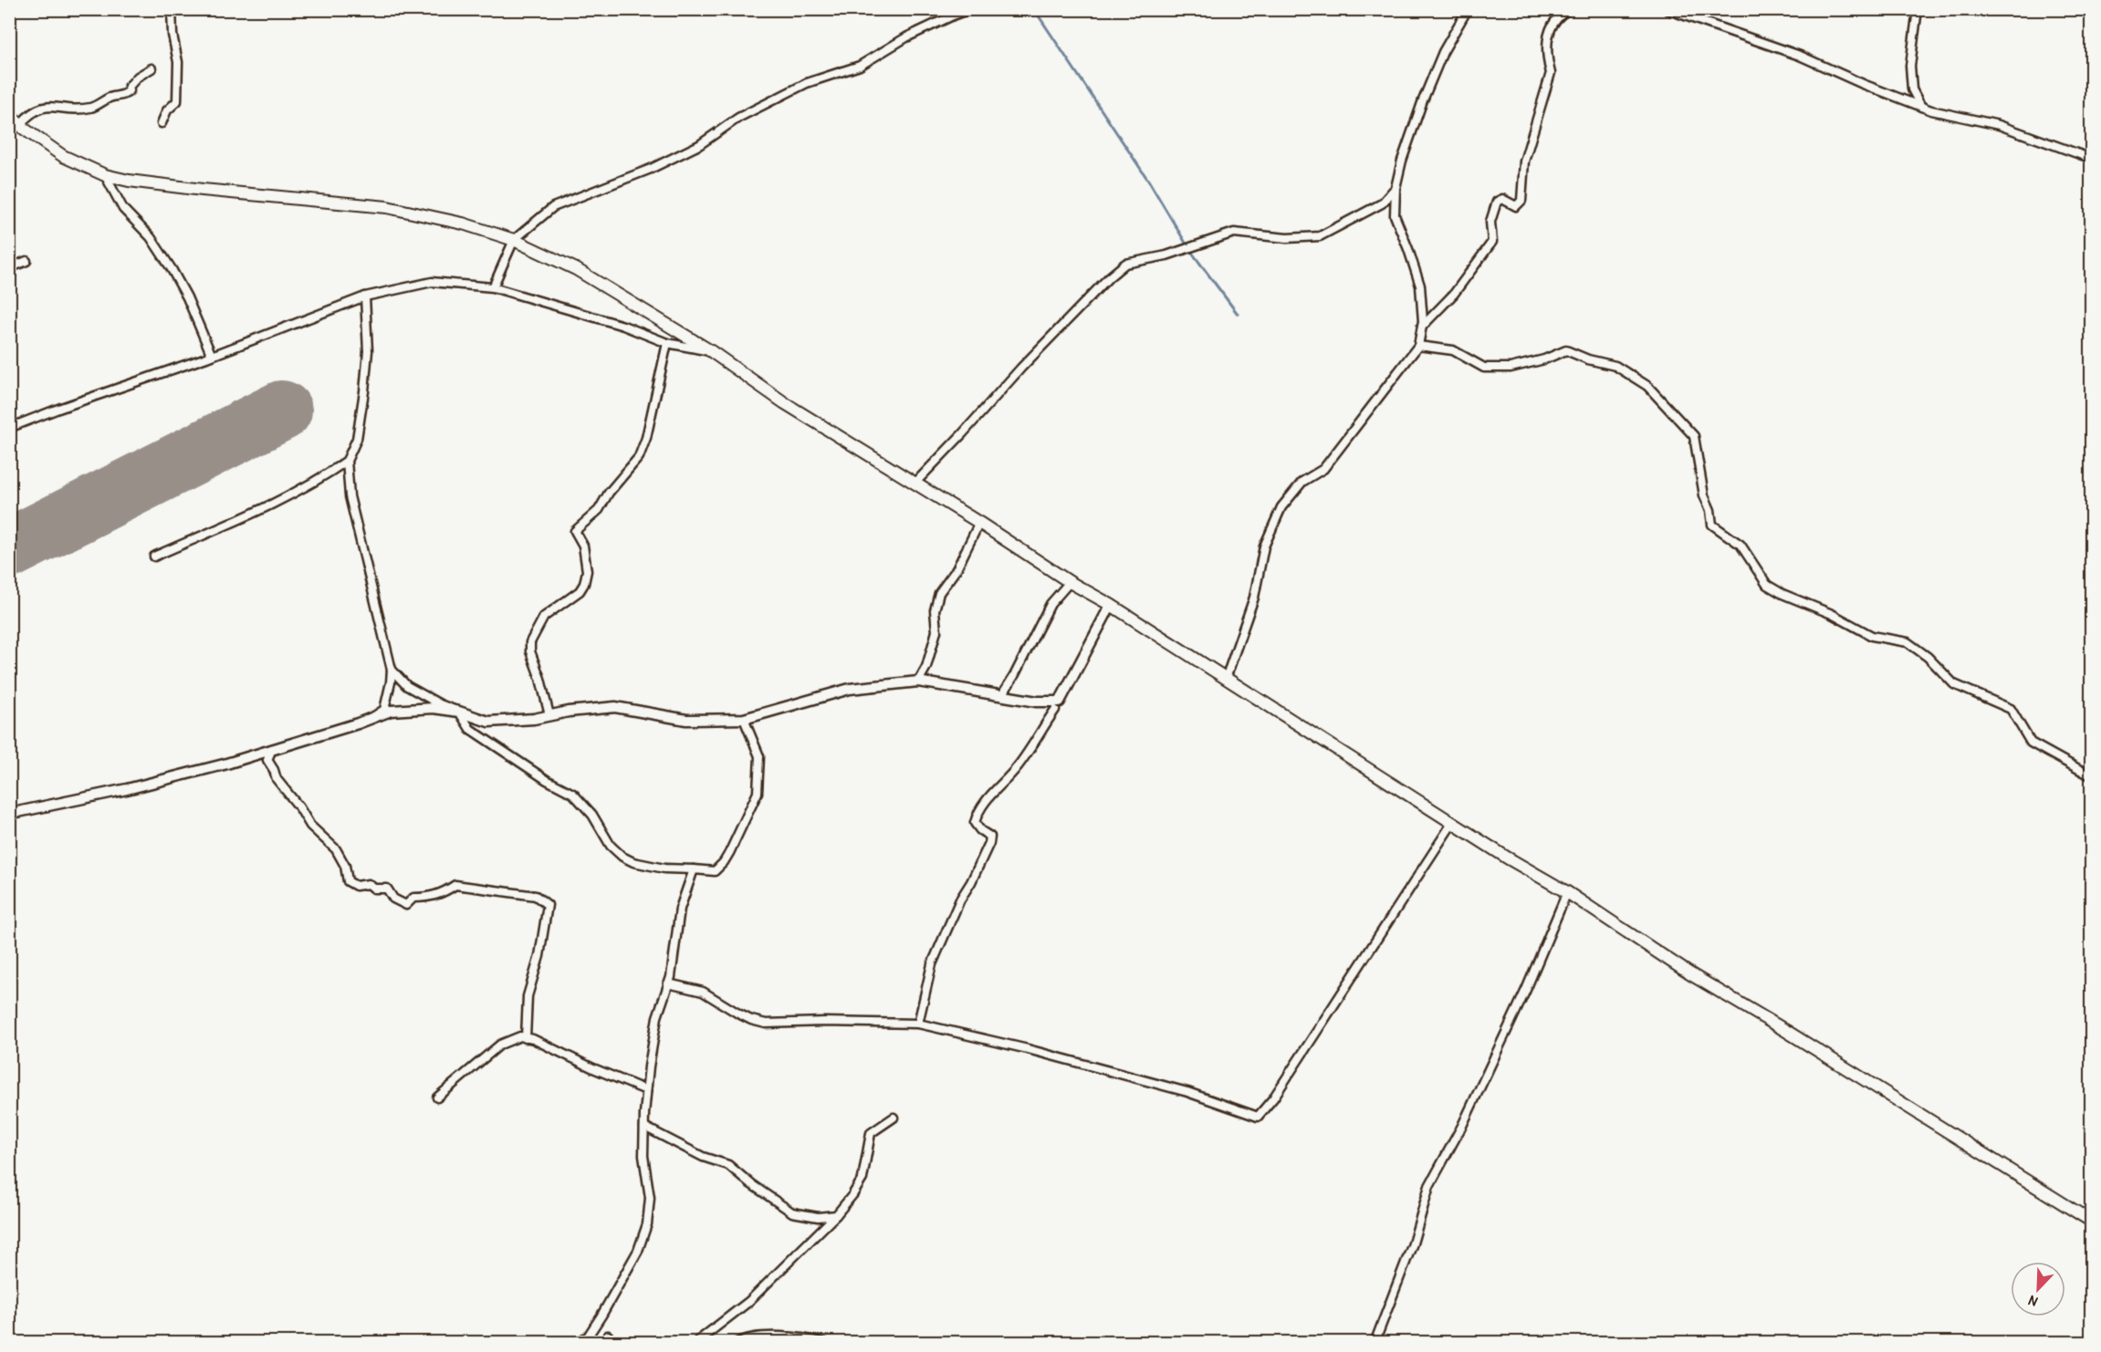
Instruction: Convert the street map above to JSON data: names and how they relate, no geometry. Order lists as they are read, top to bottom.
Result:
{
  "north": "bottom left"
}
